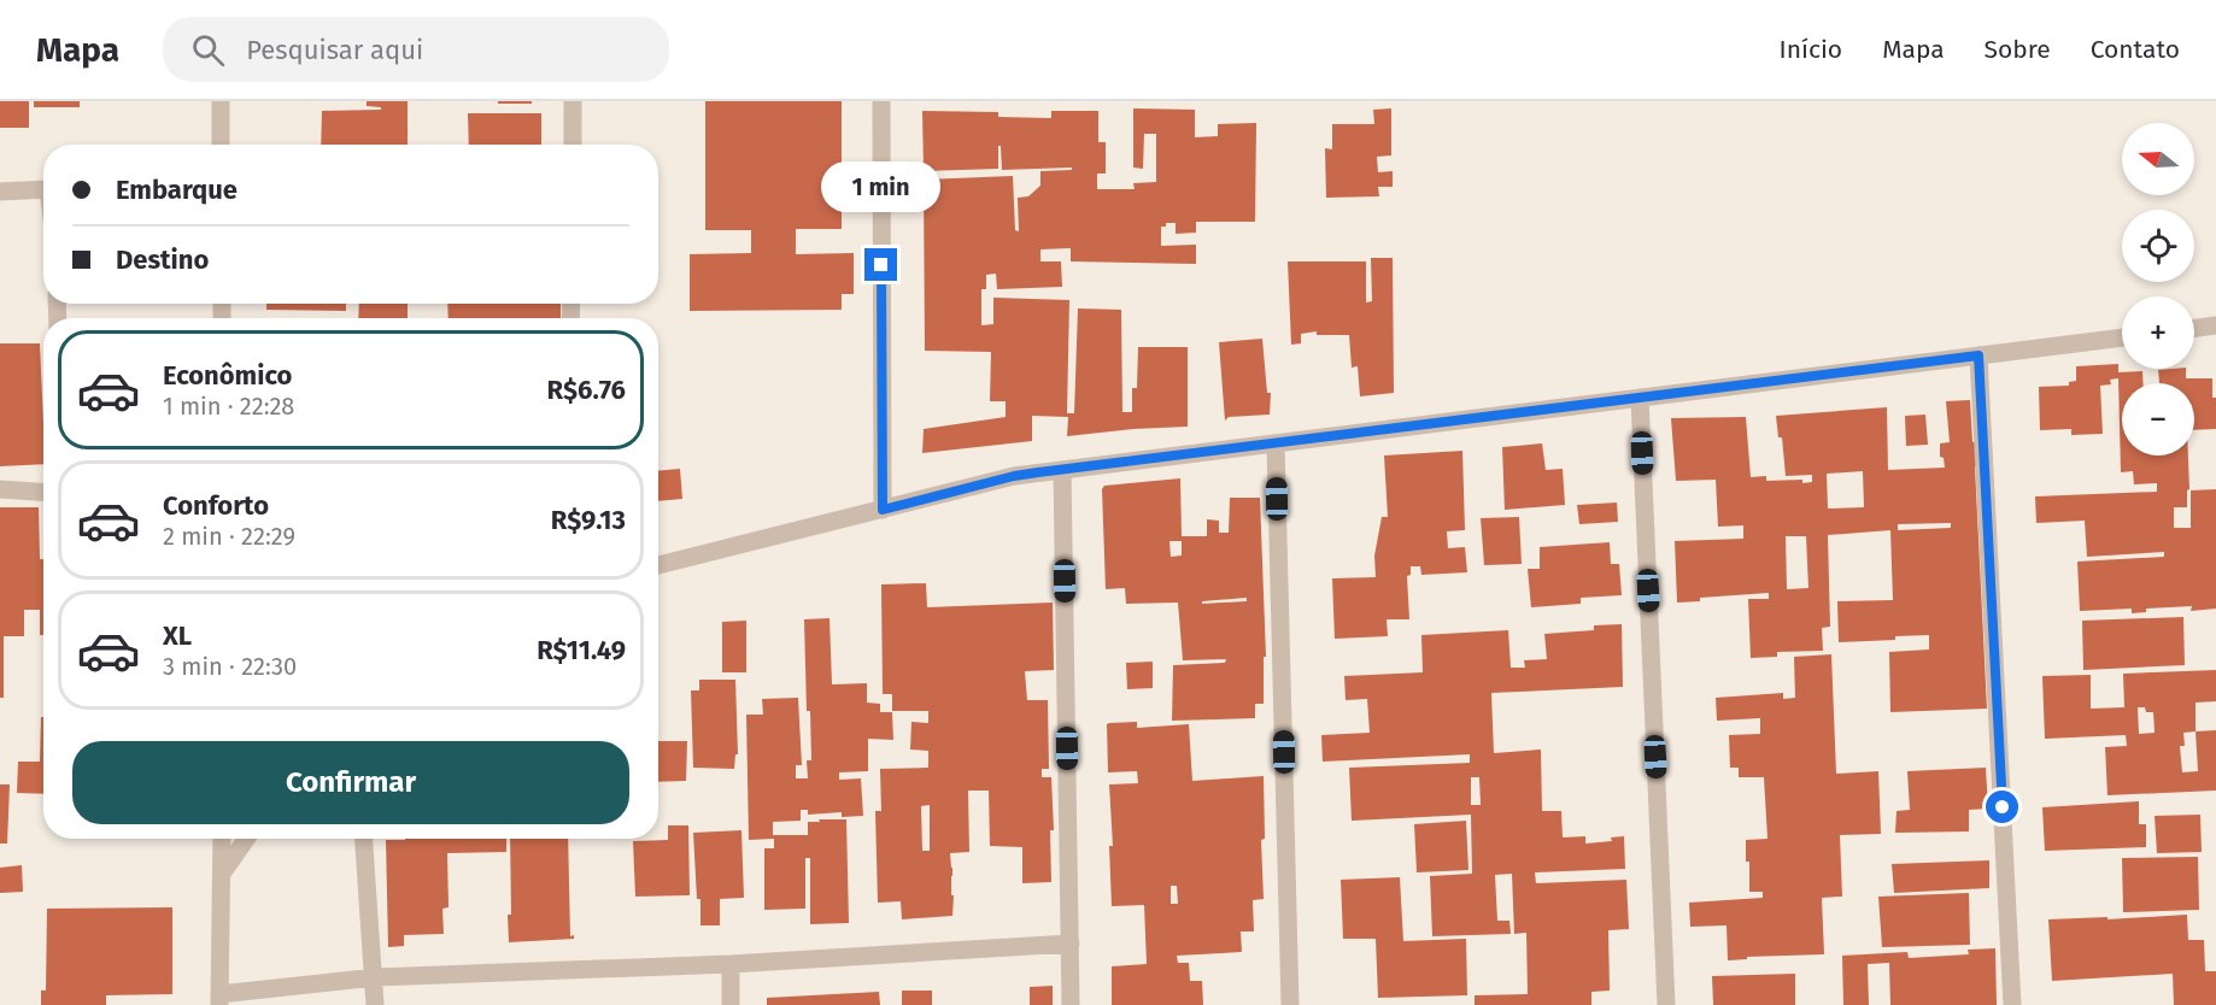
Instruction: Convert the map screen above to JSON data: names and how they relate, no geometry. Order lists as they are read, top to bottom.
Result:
{
  "north": "left",
  "page": {
    "header": "Mapa",
    "search": "Pesquisar aqui",
    "nav": [
      "Início",
      "Mapa",
      "Sobre",
      "Contato"
    ],
    "map_buttons": ["+", "−"],
    "banner": ["Embarque", "Destino"],
    "bubble": "1 min",
    "list": [
      {
        "name": "Econômico",
        "note": "1 min · 22:28",
        "value": "R$6.76"
      },
      {
        "name": "Conforto",
        "note": "2 min · 22:29",
        "value": "R$9.13"
      },
      {
        "name": "XL",
        "note": "3 min · 22:30",
        "value": "R$11.49"
      }
    ],
    "buttons": "Confirmar"
  }
}
